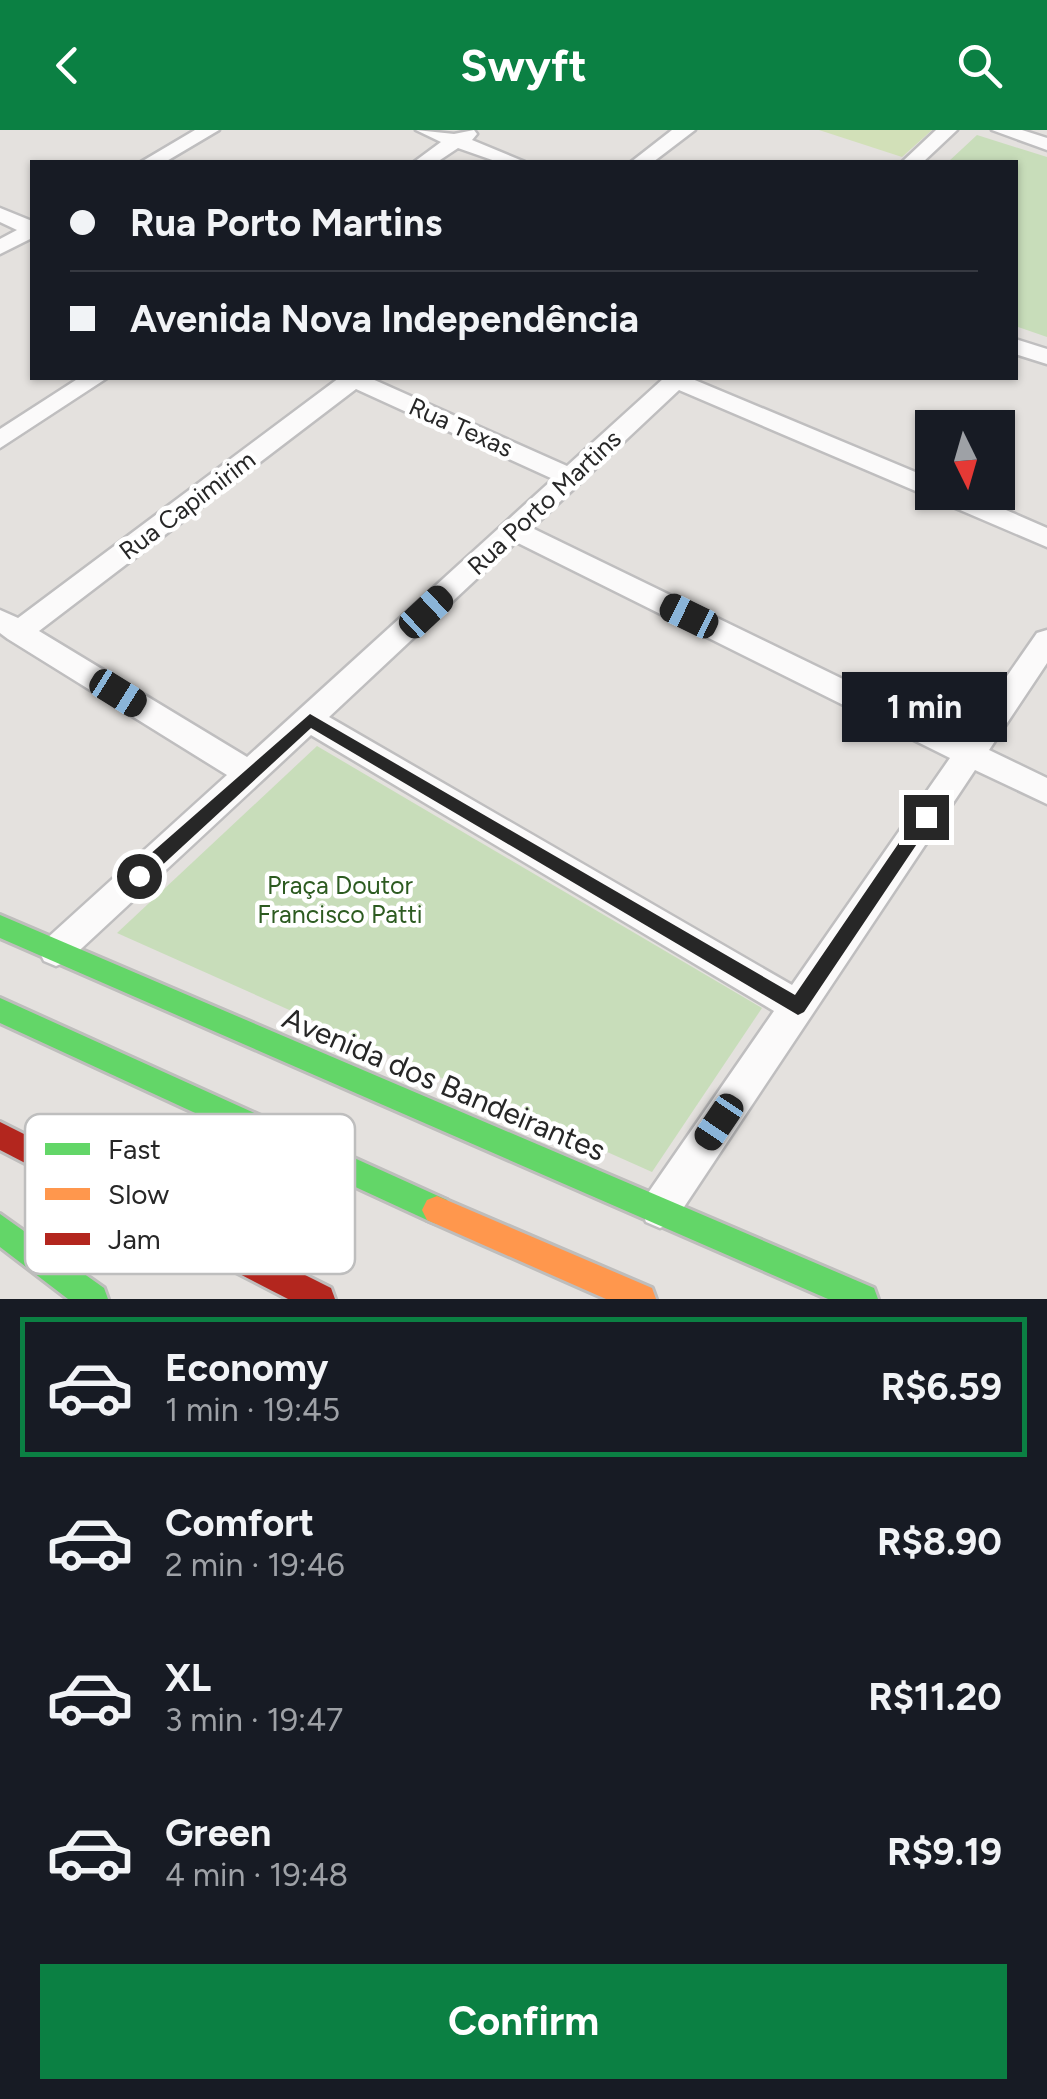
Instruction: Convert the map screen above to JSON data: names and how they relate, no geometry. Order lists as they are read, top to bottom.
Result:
{
  "streets": {
    "highway": ["Avenida dos Bandeirantes"],
    "street": ["Rua Texas", "Rua Porto Martins", "Rua Capimirim"]
  },
  "crossings": [
    ["Rua Texas", "Rua Porto Martins"],
    ["Rua Porto Martins", "Avenida dos Bandeirantes"]
  ],
  "parks": ["Praça Doutor Francisco Patti"],
  "legend": ["Fast", "Slow", "Jam"],
  "north": "bottom",
  "page": {
    "header": "Swyft",
    "banner": ["Rua Porto Martins", "Avenida Nova Independência"],
    "bubble": "1 min",
    "list": [
      {
        "name": "Economy",
        "note": "1 min · 19:45",
        "value": "R$6.59"
      },
      {
        "name": "Comfort",
        "note": "2 min · 19:46",
        "value": "R$8.90"
      },
      {
        "name": "XL",
        "note": "3 min · 19:47",
        "value": "R$11.20"
      },
      {
        "name": "Green",
        "note": "4 min · 19:48",
        "value": "R$9.19"
      }
    ],
    "buttons": "Confirm"
  }
}
